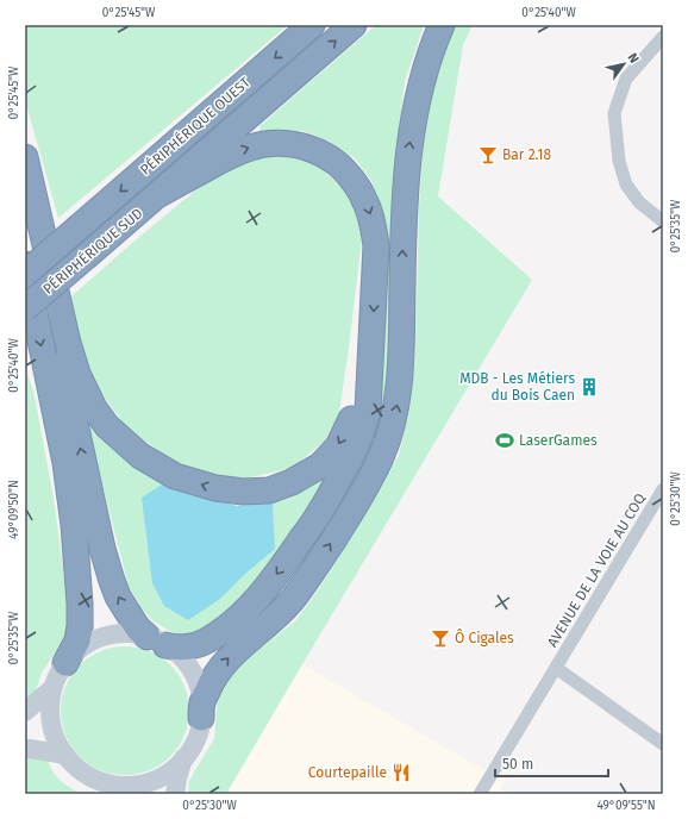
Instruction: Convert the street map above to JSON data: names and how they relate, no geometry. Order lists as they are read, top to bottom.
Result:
{
  "streets": {
    "highway": ["PÉRIPHÉRIQUE OUEST", "PÉRIPHÉRIQUE SUD"],
    "street": ["AVENUE DE LA VOIE AU COQ"]
  },
  "crossings": [
    ["PÉRIPHÉRIQUE OUEST", "PÉRIPHÉRIQUE SUD"]
  ],
  "places": {
    "bar": ["Bar 2.18", "Ô Cigales"],
    "building": ["MDB - Les Métiers du Bois Caen"],
    "sports": ["LaserGames"],
    "restaurant": ["Courtepaille"]
  },
  "scale_bar": "50 m",
  "north": "top right",
  "coordinates": [
    "0°25'45\"W",
    "0°25'40\"W",
    "0°25'35\"W",
    "0°25'30\"W",
    "49°09'50\"N",
    "49°09'55\"N"
  ]
}
